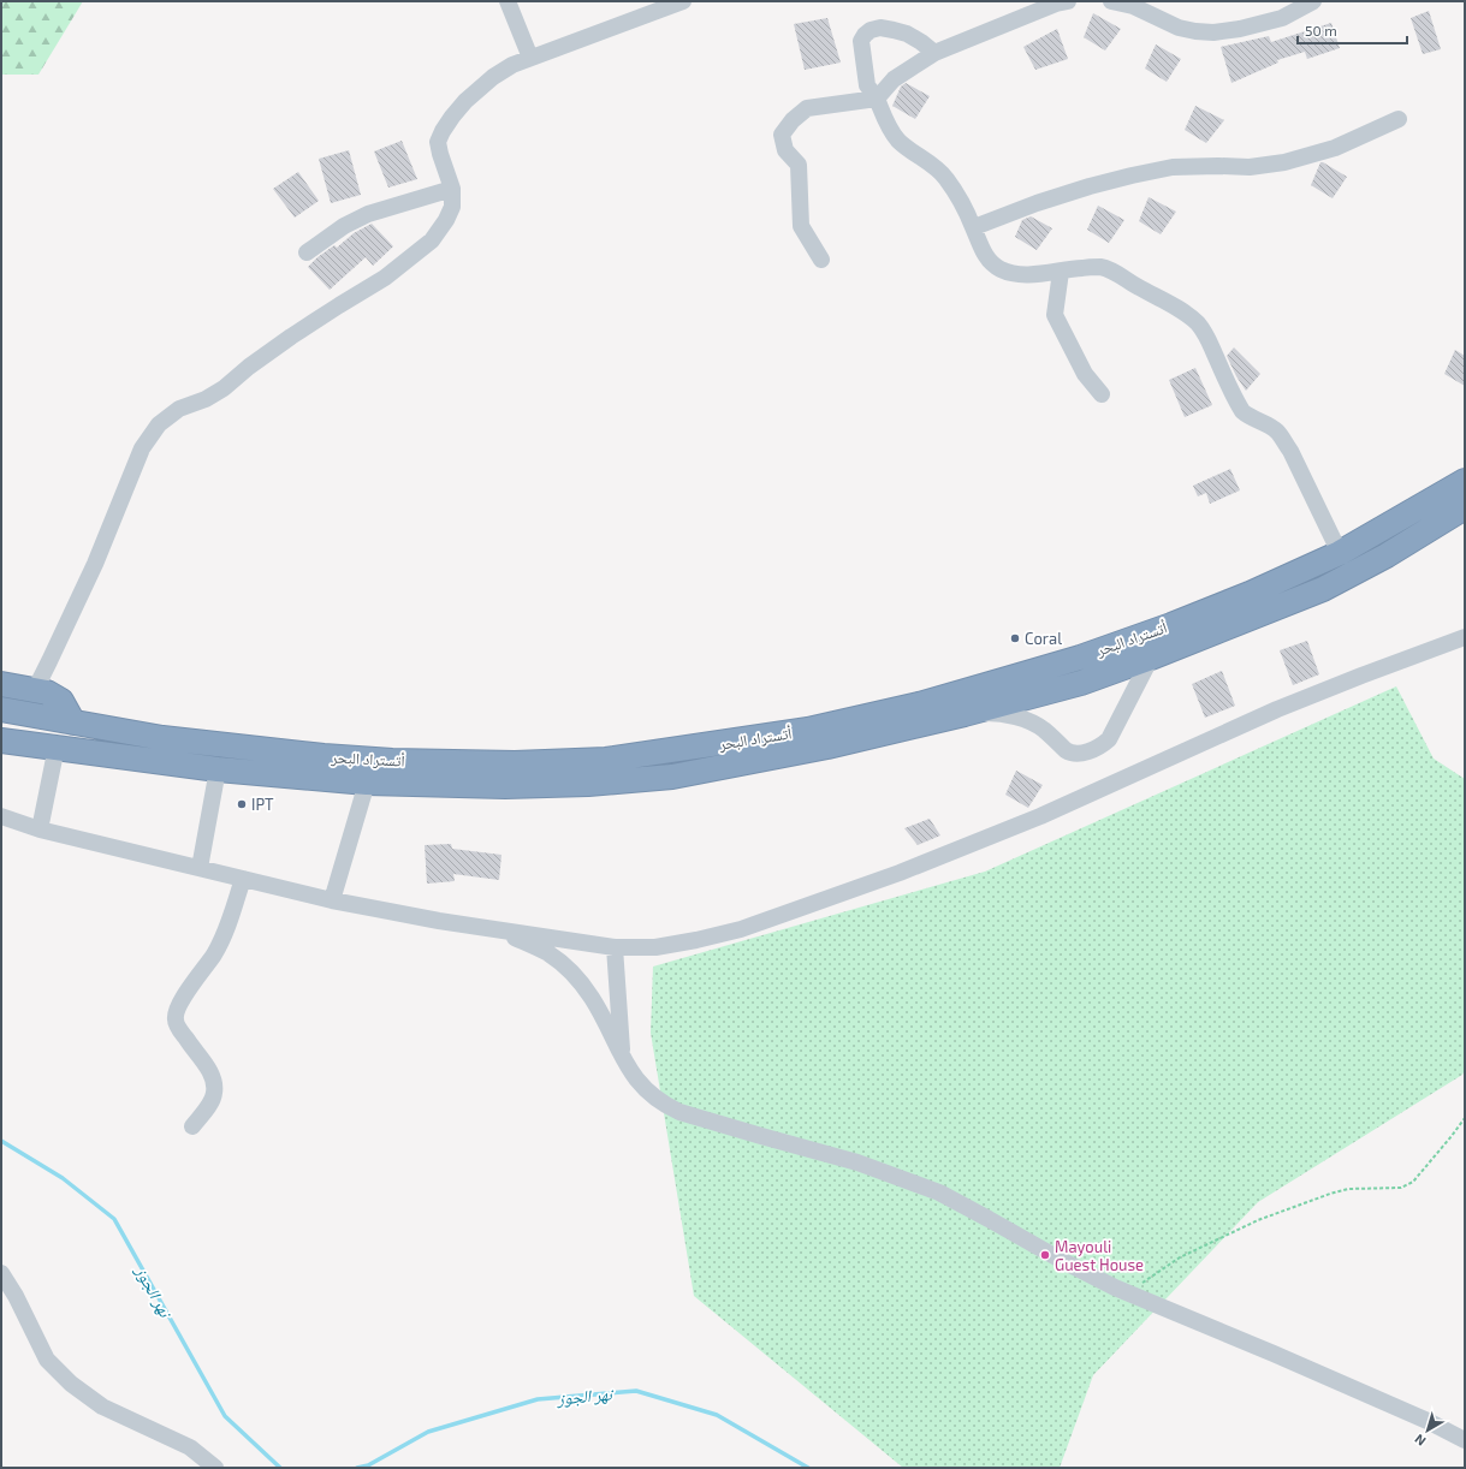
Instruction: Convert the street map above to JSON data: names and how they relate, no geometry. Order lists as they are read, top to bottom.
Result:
{
  "streets": {
    "highway": ["أتستراد البحر"]
  },
  "water": ["نهر الجوز"],
  "places": ["Coral", "IPT", "Mayouli Guest House"],
  "scale_bar": "50 m",
  "north": "bottom left"
}
